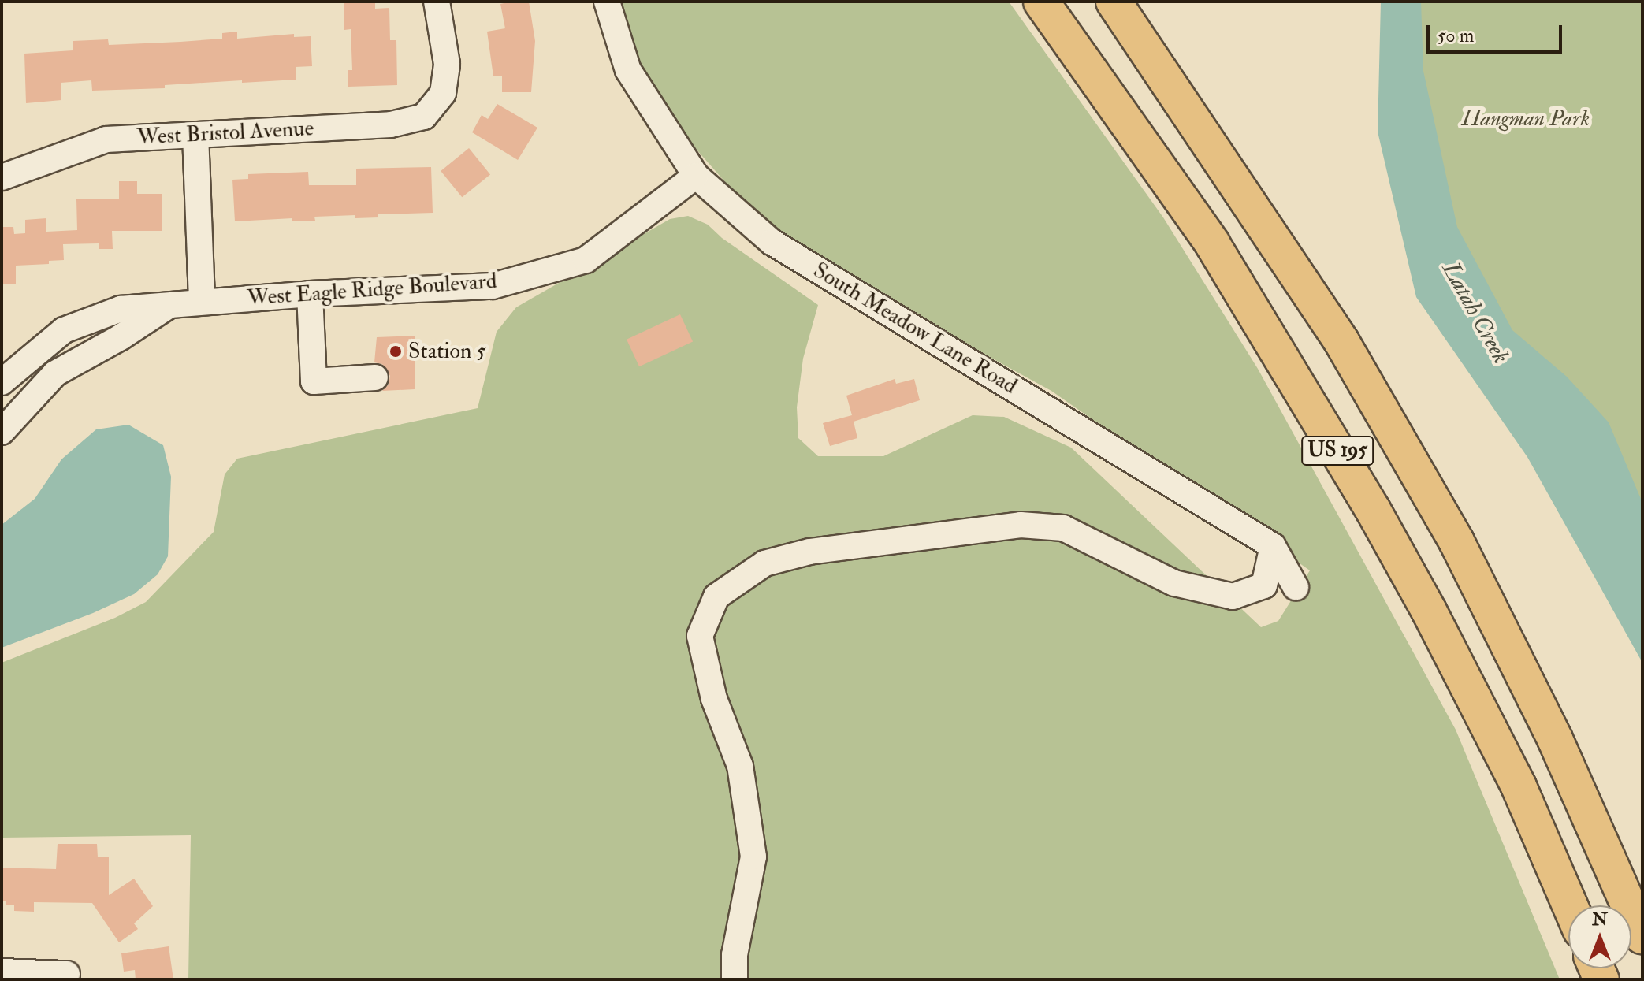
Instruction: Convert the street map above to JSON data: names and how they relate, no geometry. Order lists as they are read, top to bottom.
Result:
{
  "streets": {
    "highway": ["US 195"],
    "street": ["West Bristol Avenue", "West Eagle Ridge Boulevard", "South Meadow Lane Road"]
  },
  "crossings": [
    ["West Eagle Ridge Boulevard", "South Meadow Lane Road"]
  ],
  "water": ["Latah Creek"],
  "parks": ["Hangman Park"],
  "places": ["Station 5"],
  "scale_bar": "50 m",
  "north": "top"
}
